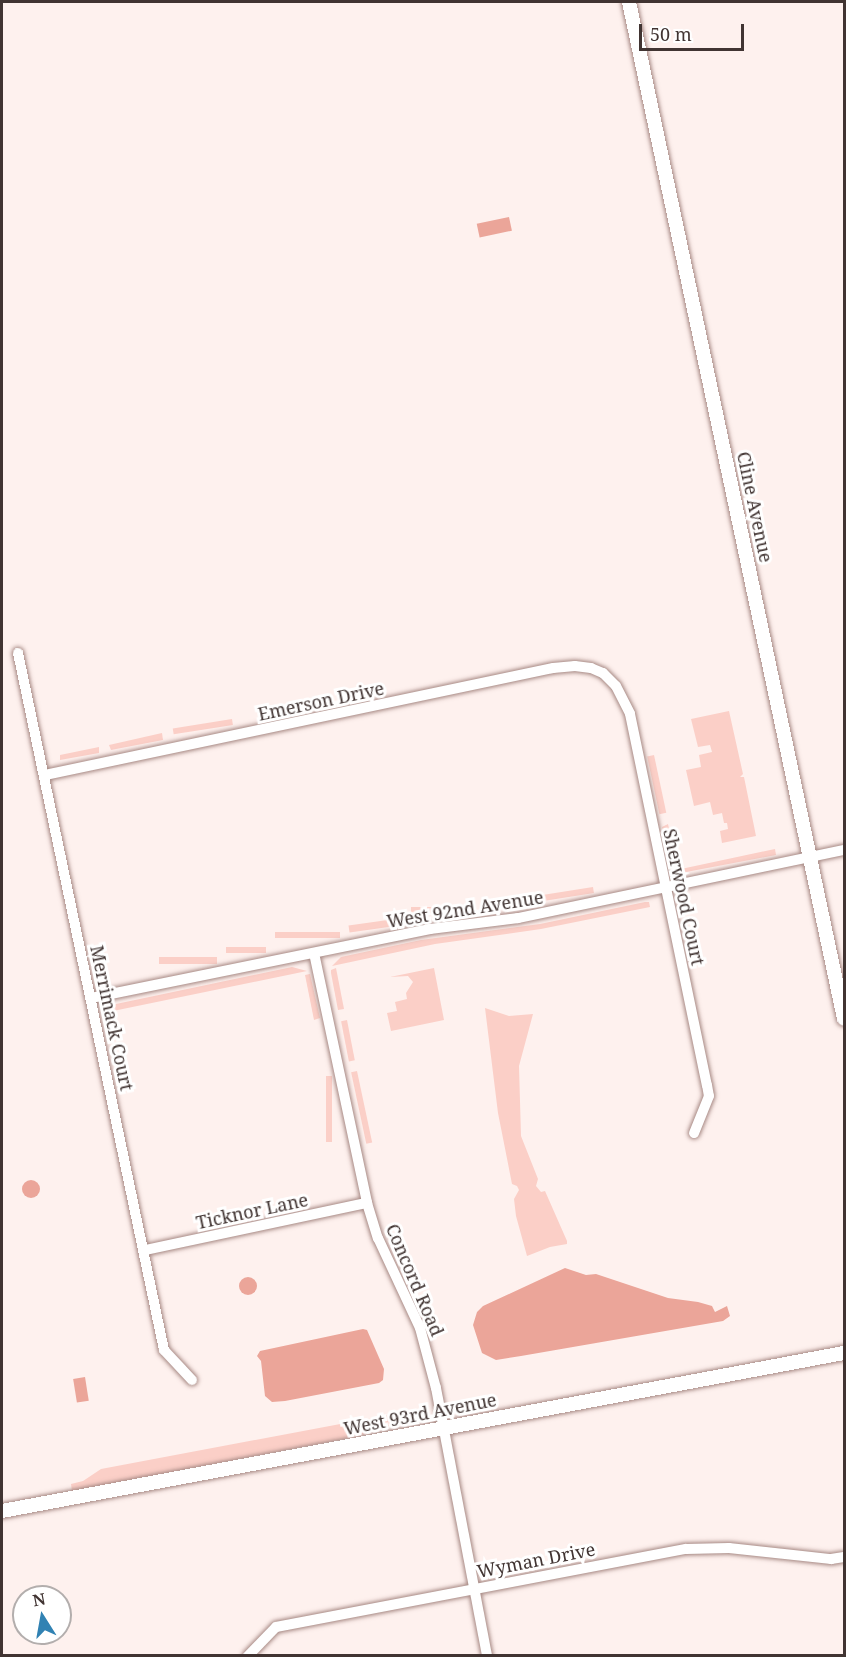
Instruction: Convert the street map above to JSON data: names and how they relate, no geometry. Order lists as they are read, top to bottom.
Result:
{
  "streets": {
    "street": [
      "Cline Avenue",
      "Emerson Drive",
      "Sherwood Court",
      "West 92nd Avenue",
      "Merrimack Court",
      "Ticknor Lane",
      "Concord Road",
      "West 93rd Avenue",
      "Wyman Drive"
    ]
  },
  "crossings": [
    ["Cline Avenue", "West 92nd Avenue"],
    ["Emerson Drive", "Sherwood Court"],
    ["Emerson Drive", "Merrimack Court"],
    ["Sherwood Court", "West 92nd Avenue"],
    ["West 92nd Avenue", "Merrimack Court"],
    ["West 92nd Avenue", "Concord Road"],
    ["Merrimack Court", "Ticknor Lane"],
    ["Ticknor Lane", "Concord Road"],
    ["Concord Road", "West 93rd Avenue"],
    ["Concord Road", "Wyman Drive"]
  ],
  "scale_bar": "50 m",
  "north": "top"
}
